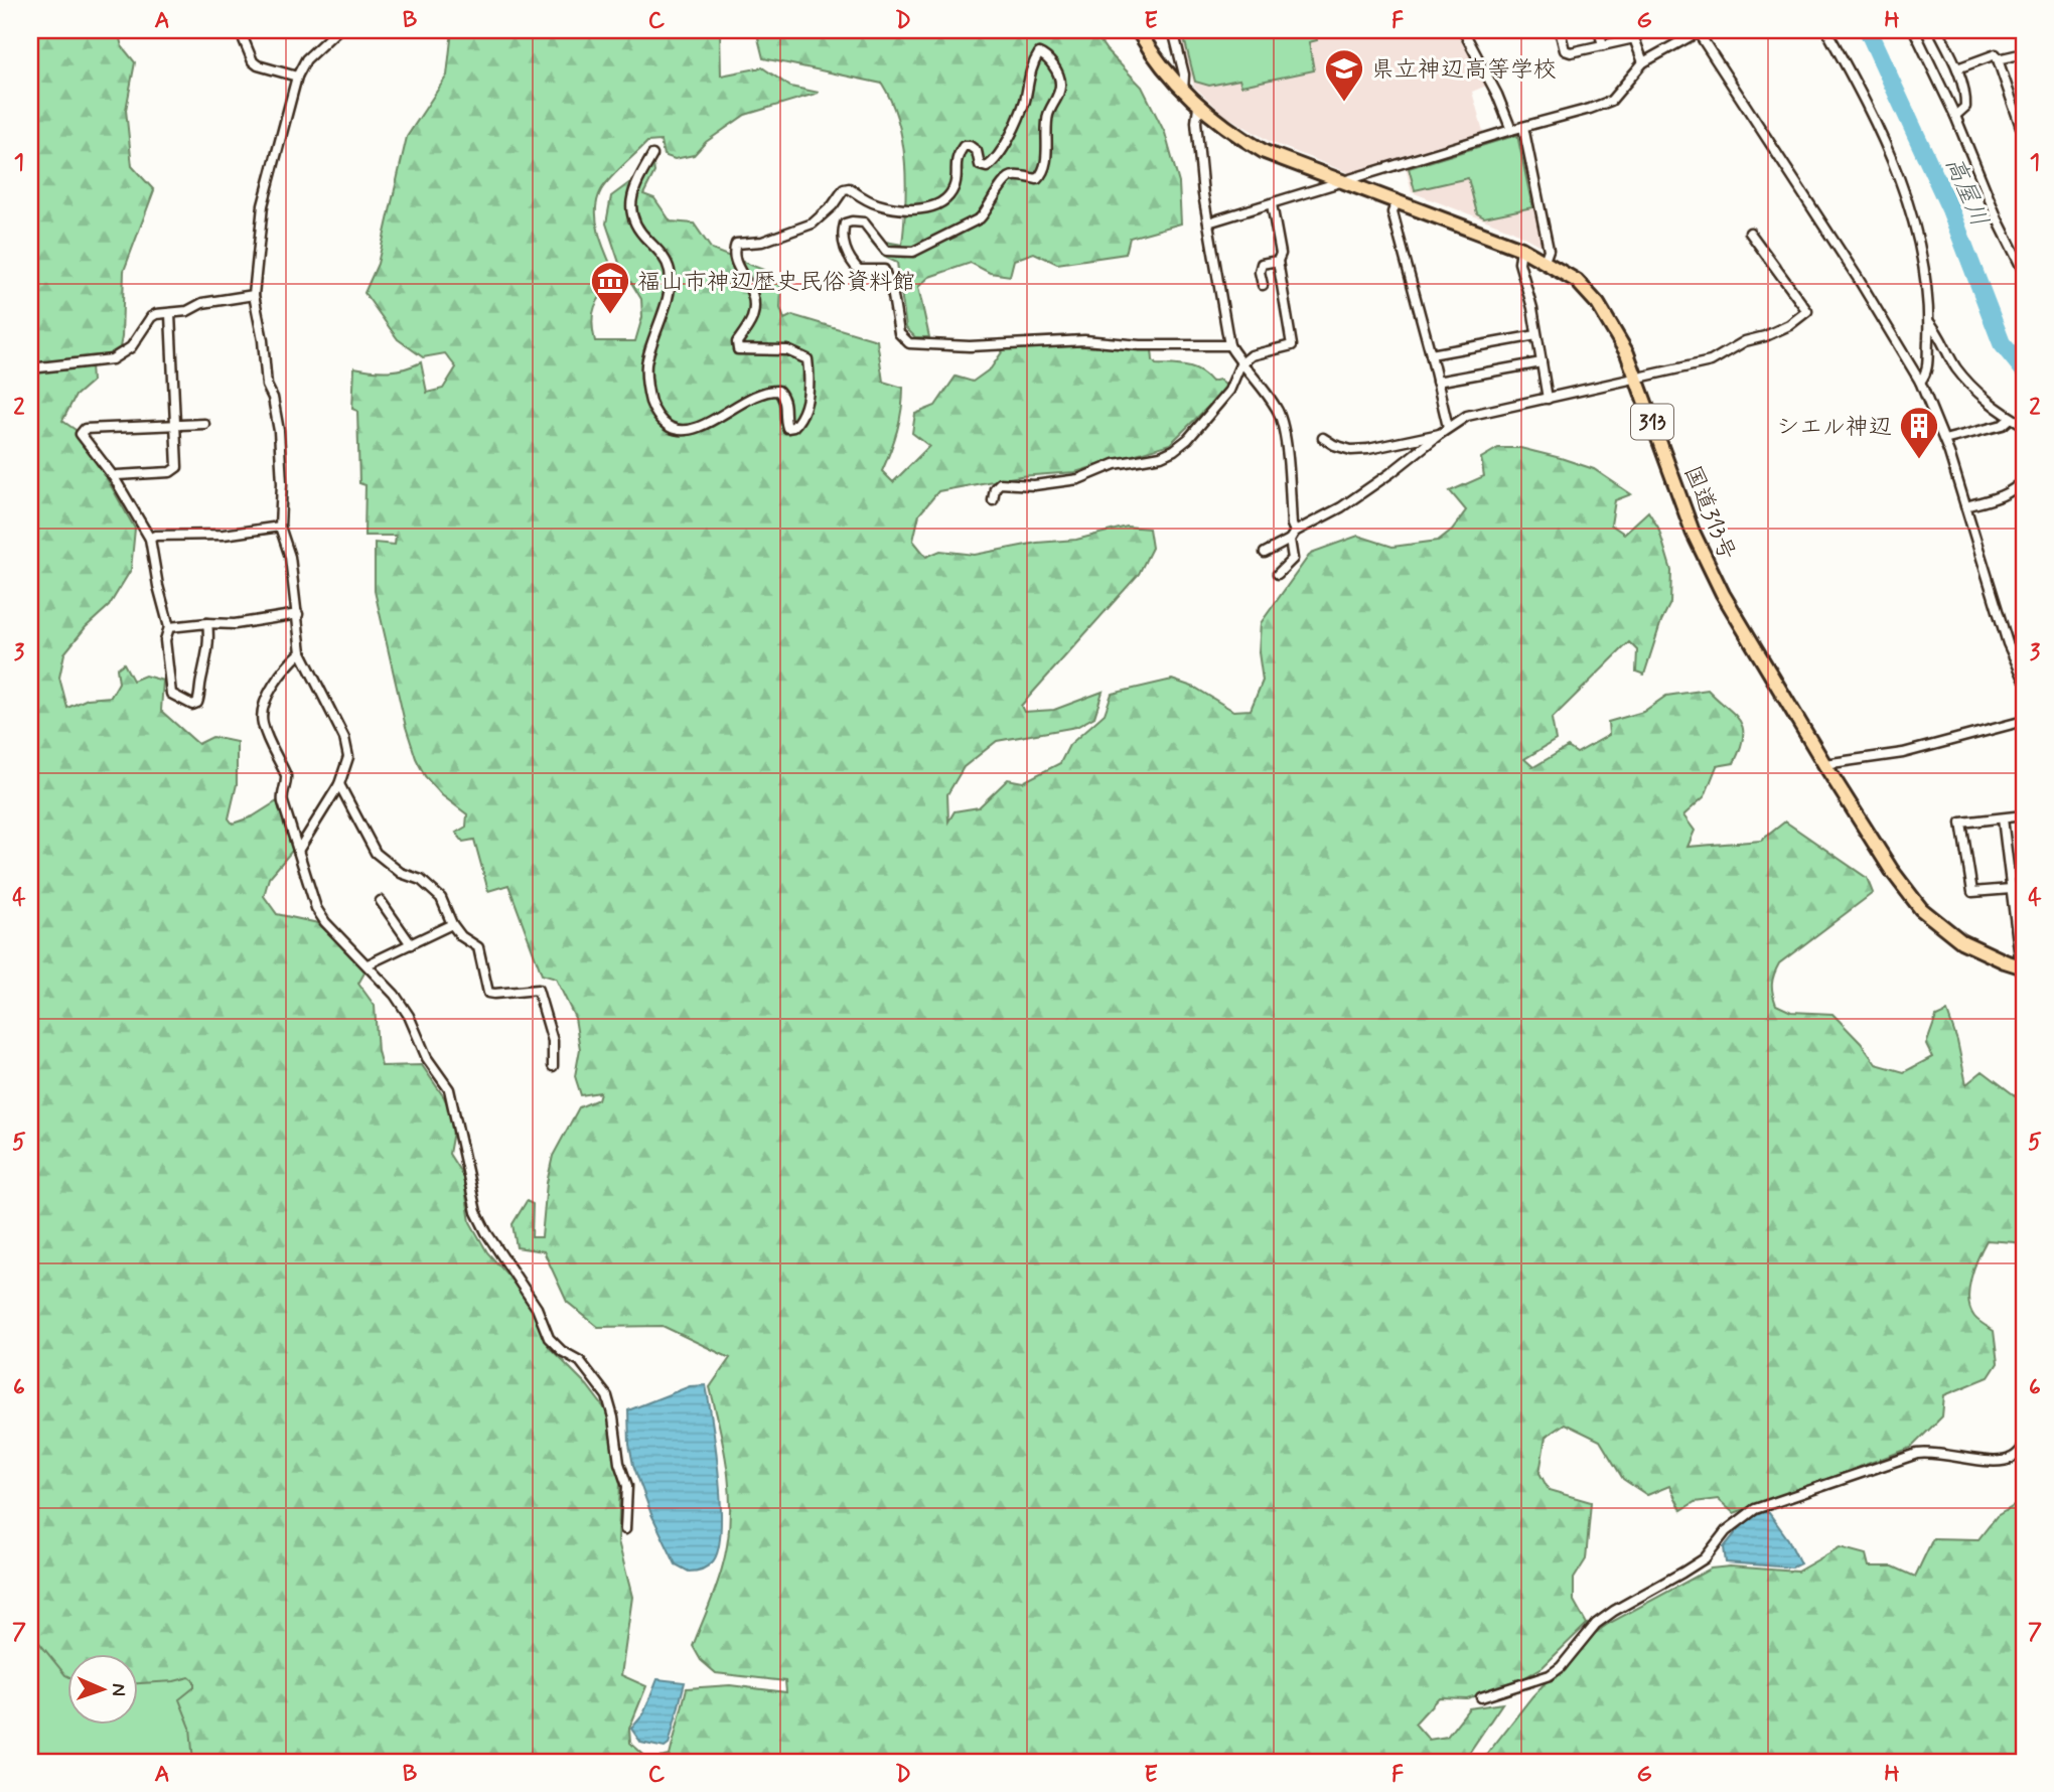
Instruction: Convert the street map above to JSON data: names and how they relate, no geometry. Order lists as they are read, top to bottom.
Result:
{
  "streets": {
    "highway": ["313", "国道313号"]
  },
  "water": ["高屋川"],
  "places": {
    "school or university": ["県立神辺高等学校"],
    "museum": ["福山市神辺歴史民俗資料館"],
    "building": ["シエル神辺"]
  },
  "north": "right",
  "grid": {
    "columns": [
      "A",
      "B",
      "C",
      "D",
      "E",
      "F",
      "G",
      "H"
    ],
    "rows": [
      "1",
      "2",
      "3",
      "4",
      "5",
      "6",
      "7"
    ]
  }
}
